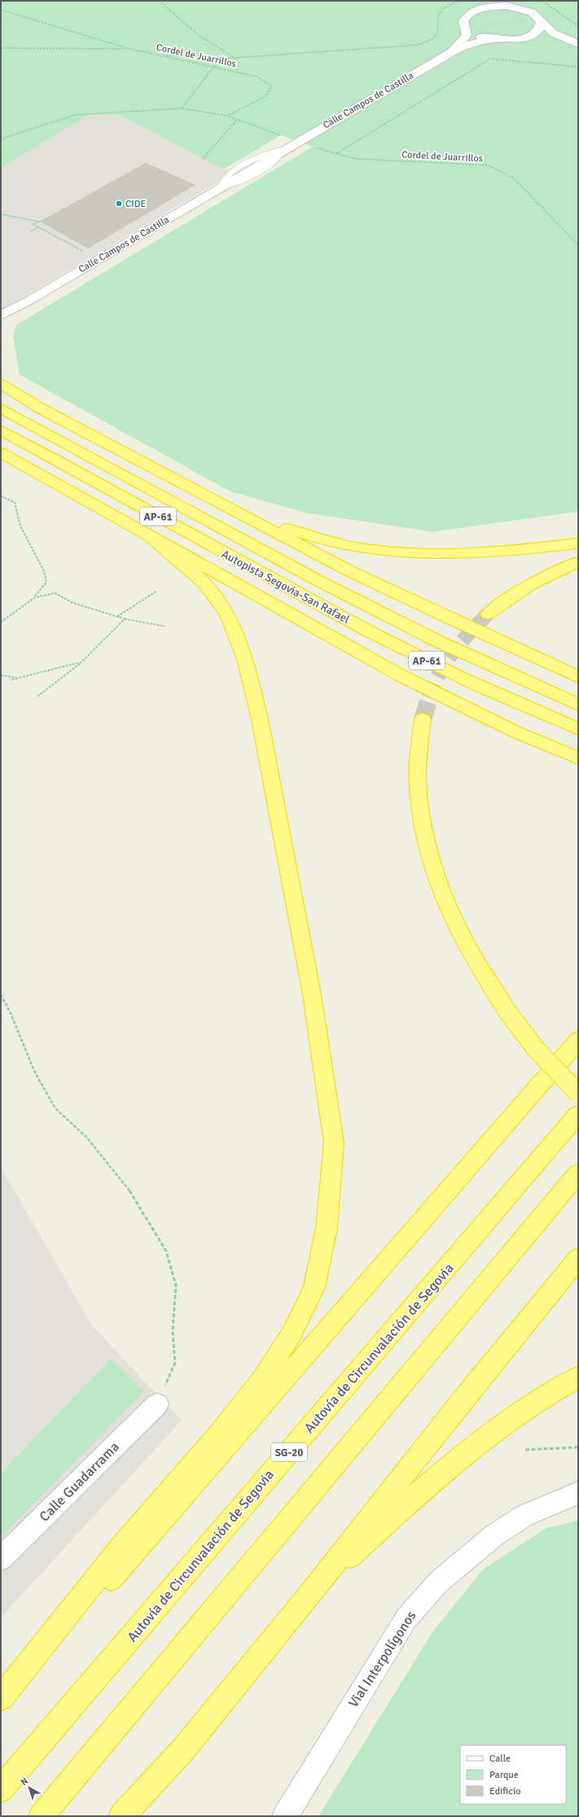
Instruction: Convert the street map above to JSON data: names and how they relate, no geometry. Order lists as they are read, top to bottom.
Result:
{
  "streets": {
    "highway": [
      "AP-61",
      "Autopista Segovia-San Rafael",
      "Autovía de Circunvalación de Segovia",
      "SG-20"
    ],
    "main road": ["Calle Campos de Castilla", "Calle Guadarrama", "Vial Interpolígonos"],
    "path": ["Cordel de Juarrillos"]
  },
  "crossings": [
    ["Cordel de Juarrillos", "Calle Campos de Castilla"]
  ],
  "places": ["CIDE"],
  "legend": ["Calle", "Parque", "Edificio"],
  "north": "top left"
}
